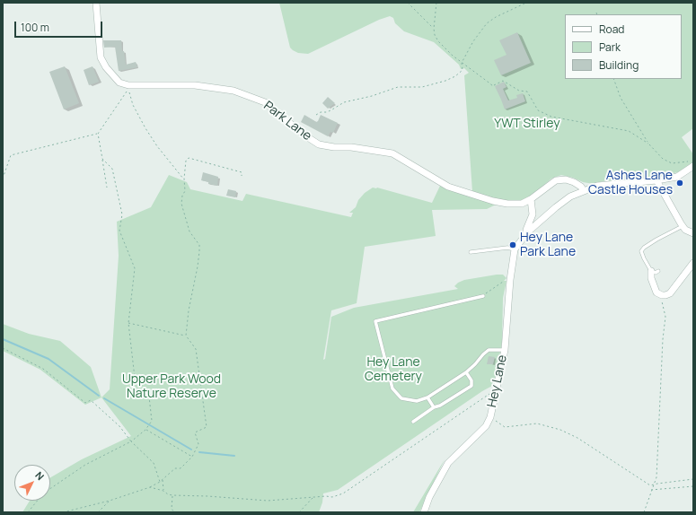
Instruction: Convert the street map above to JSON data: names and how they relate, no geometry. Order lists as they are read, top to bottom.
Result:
{
  "streets": {
    "street": ["Park Lane", "Hey Lane"]
  },
  "parks": ["YWT Stirley", "Hey Lane Cemetery", "Upper Park Wood Nature Reserve"],
  "places": ["Ashes Lane Castle Houses", "Hey Lane Park Lane"],
  "legend": ["Road", "Park", "Building"],
  "scale_bar": "100 m",
  "north": "top right"
}
